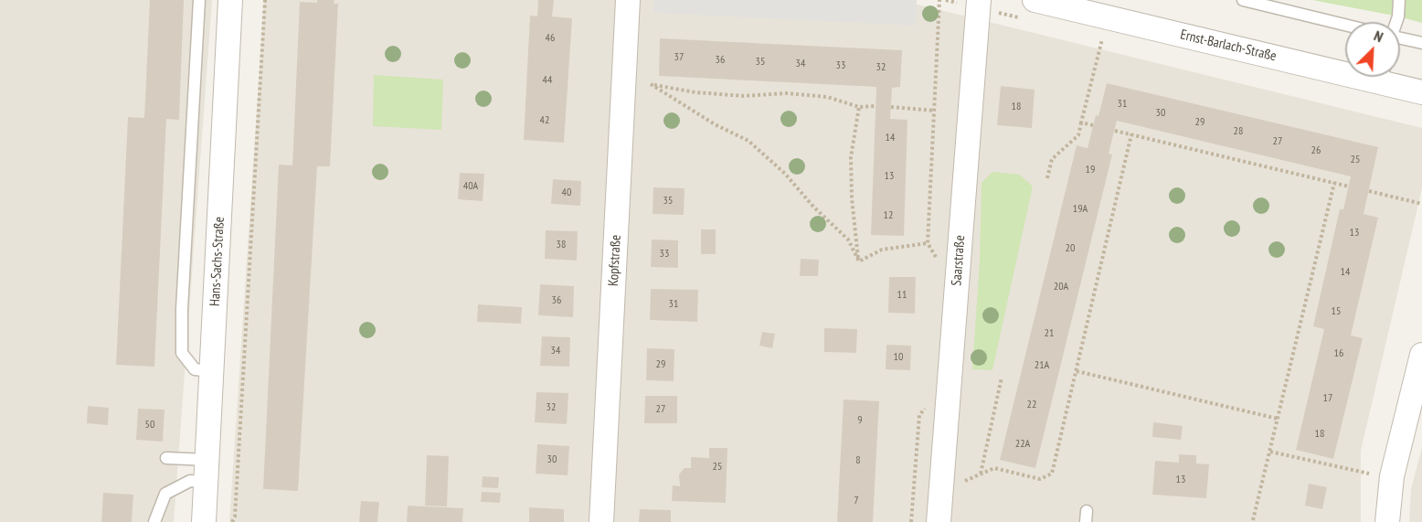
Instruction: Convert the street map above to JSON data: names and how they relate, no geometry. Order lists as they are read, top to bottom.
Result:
{
  "streets": {
    "street": [
      "Ernst-Barlach-Straße",
      "Kopfstraße",
      "Saarstraße",
      "Hans-Sachs-Straße"
    ]
  },
  "house_numbers": [
    "46",
    "37",
    "36",
    "35",
    "34",
    "33",
    "32",
    "44",
    "31",
    "18",
    "30",
    "42",
    "29",
    "28",
    "14",
    "27",
    "26",
    "25",
    "19",
    "13",
    "40A",
    "40",
    "35",
    "19A",
    "12",
    "13",
    "38",
    "20",
    "33",
    "14",
    "20A",
    "11",
    "36",
    "31",
    "15",
    "21",
    "34",
    "16",
    "10",
    "29",
    "21A",
    "17",
    "22",
    "32",
    "27",
    "9",
    "50",
    "18",
    "22A",
    "30",
    "8",
    "25",
    "13",
    "7"
  ],
  "north": "top right"
}
